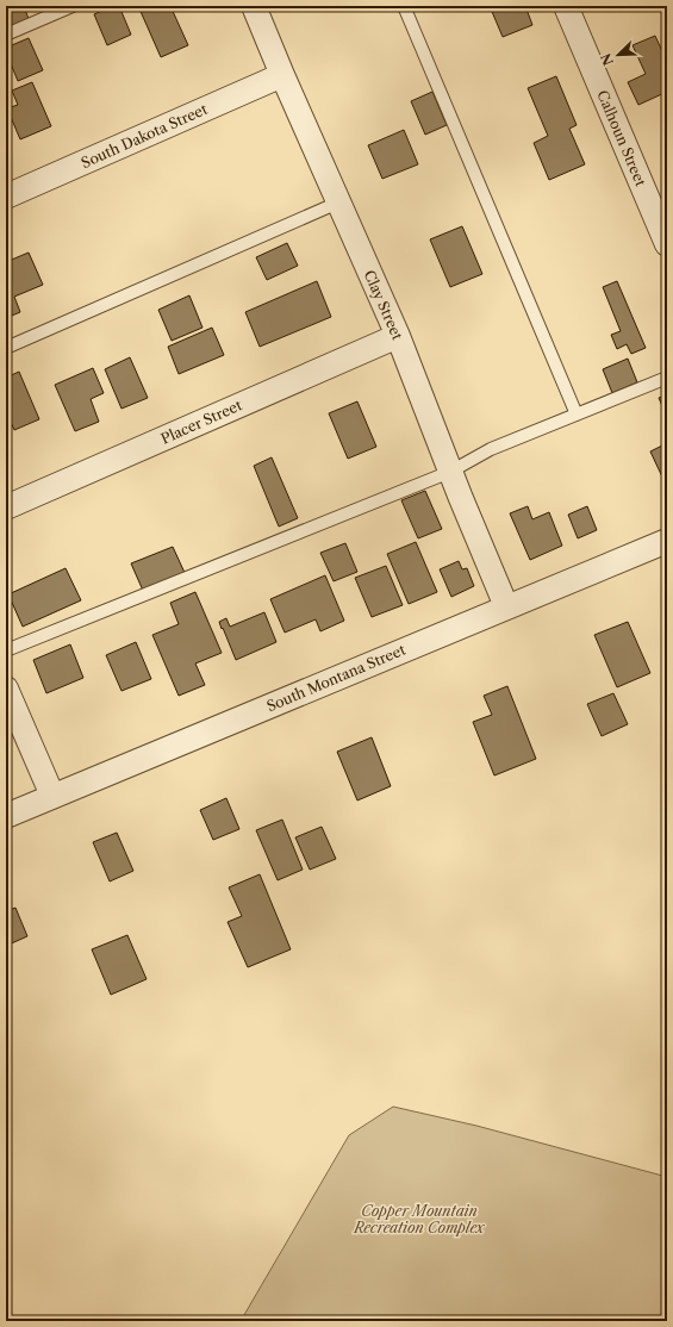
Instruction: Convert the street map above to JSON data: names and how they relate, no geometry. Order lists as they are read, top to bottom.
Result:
{
  "streets": {
    "street": [
      "South Dakota Street",
      "Calhoun Street",
      "Clay Street",
      "Placer Street",
      "South Montana Street"
    ]
  },
  "crossings": [
    ["South Dakota Street", "Clay Street"],
    ["Clay Street", "Placer Street"],
    ["Clay Street", "South Montana Street"]
  ],
  "parks": ["Copper Mountain Recreation Complex"],
  "north": "bottom left"
}
